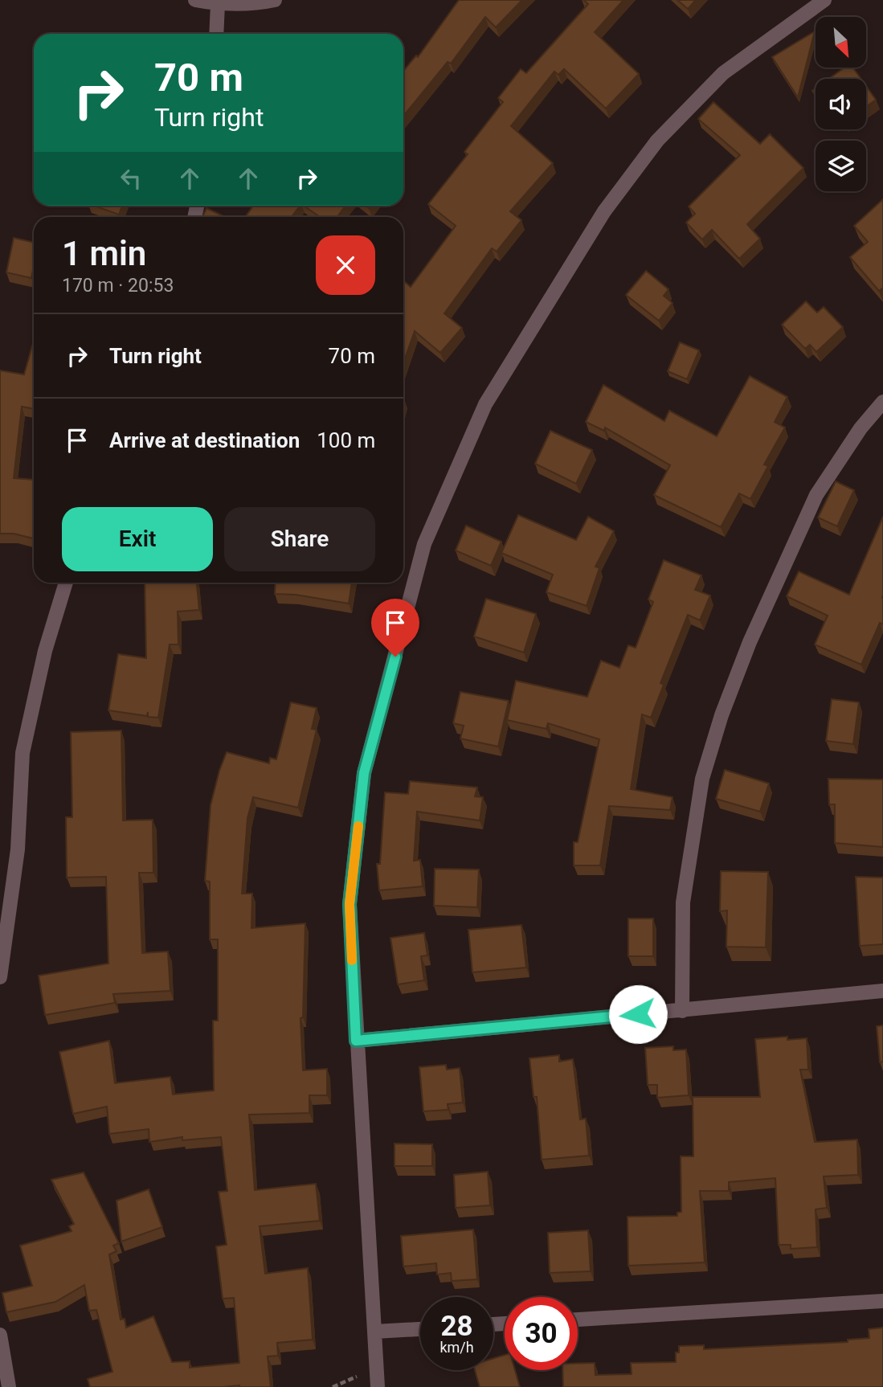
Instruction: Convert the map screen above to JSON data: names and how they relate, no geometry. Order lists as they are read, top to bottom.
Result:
{
  "north": "bottom right",
  "page": {
    "turn": ["70 m", "Turn right"],
    "heading": ["1 min", "170 m · 20:53"],
    "list": [
      {
        "name": "Turn right",
        "value": "70 m"
      },
      {
        "name": "Arrive at destination",
        "value": "100 m"
      }
    ],
    "buttons": ["Exit", "Share"],
    "speed": "28 km/h",
    "limit": "30"
  }
}
